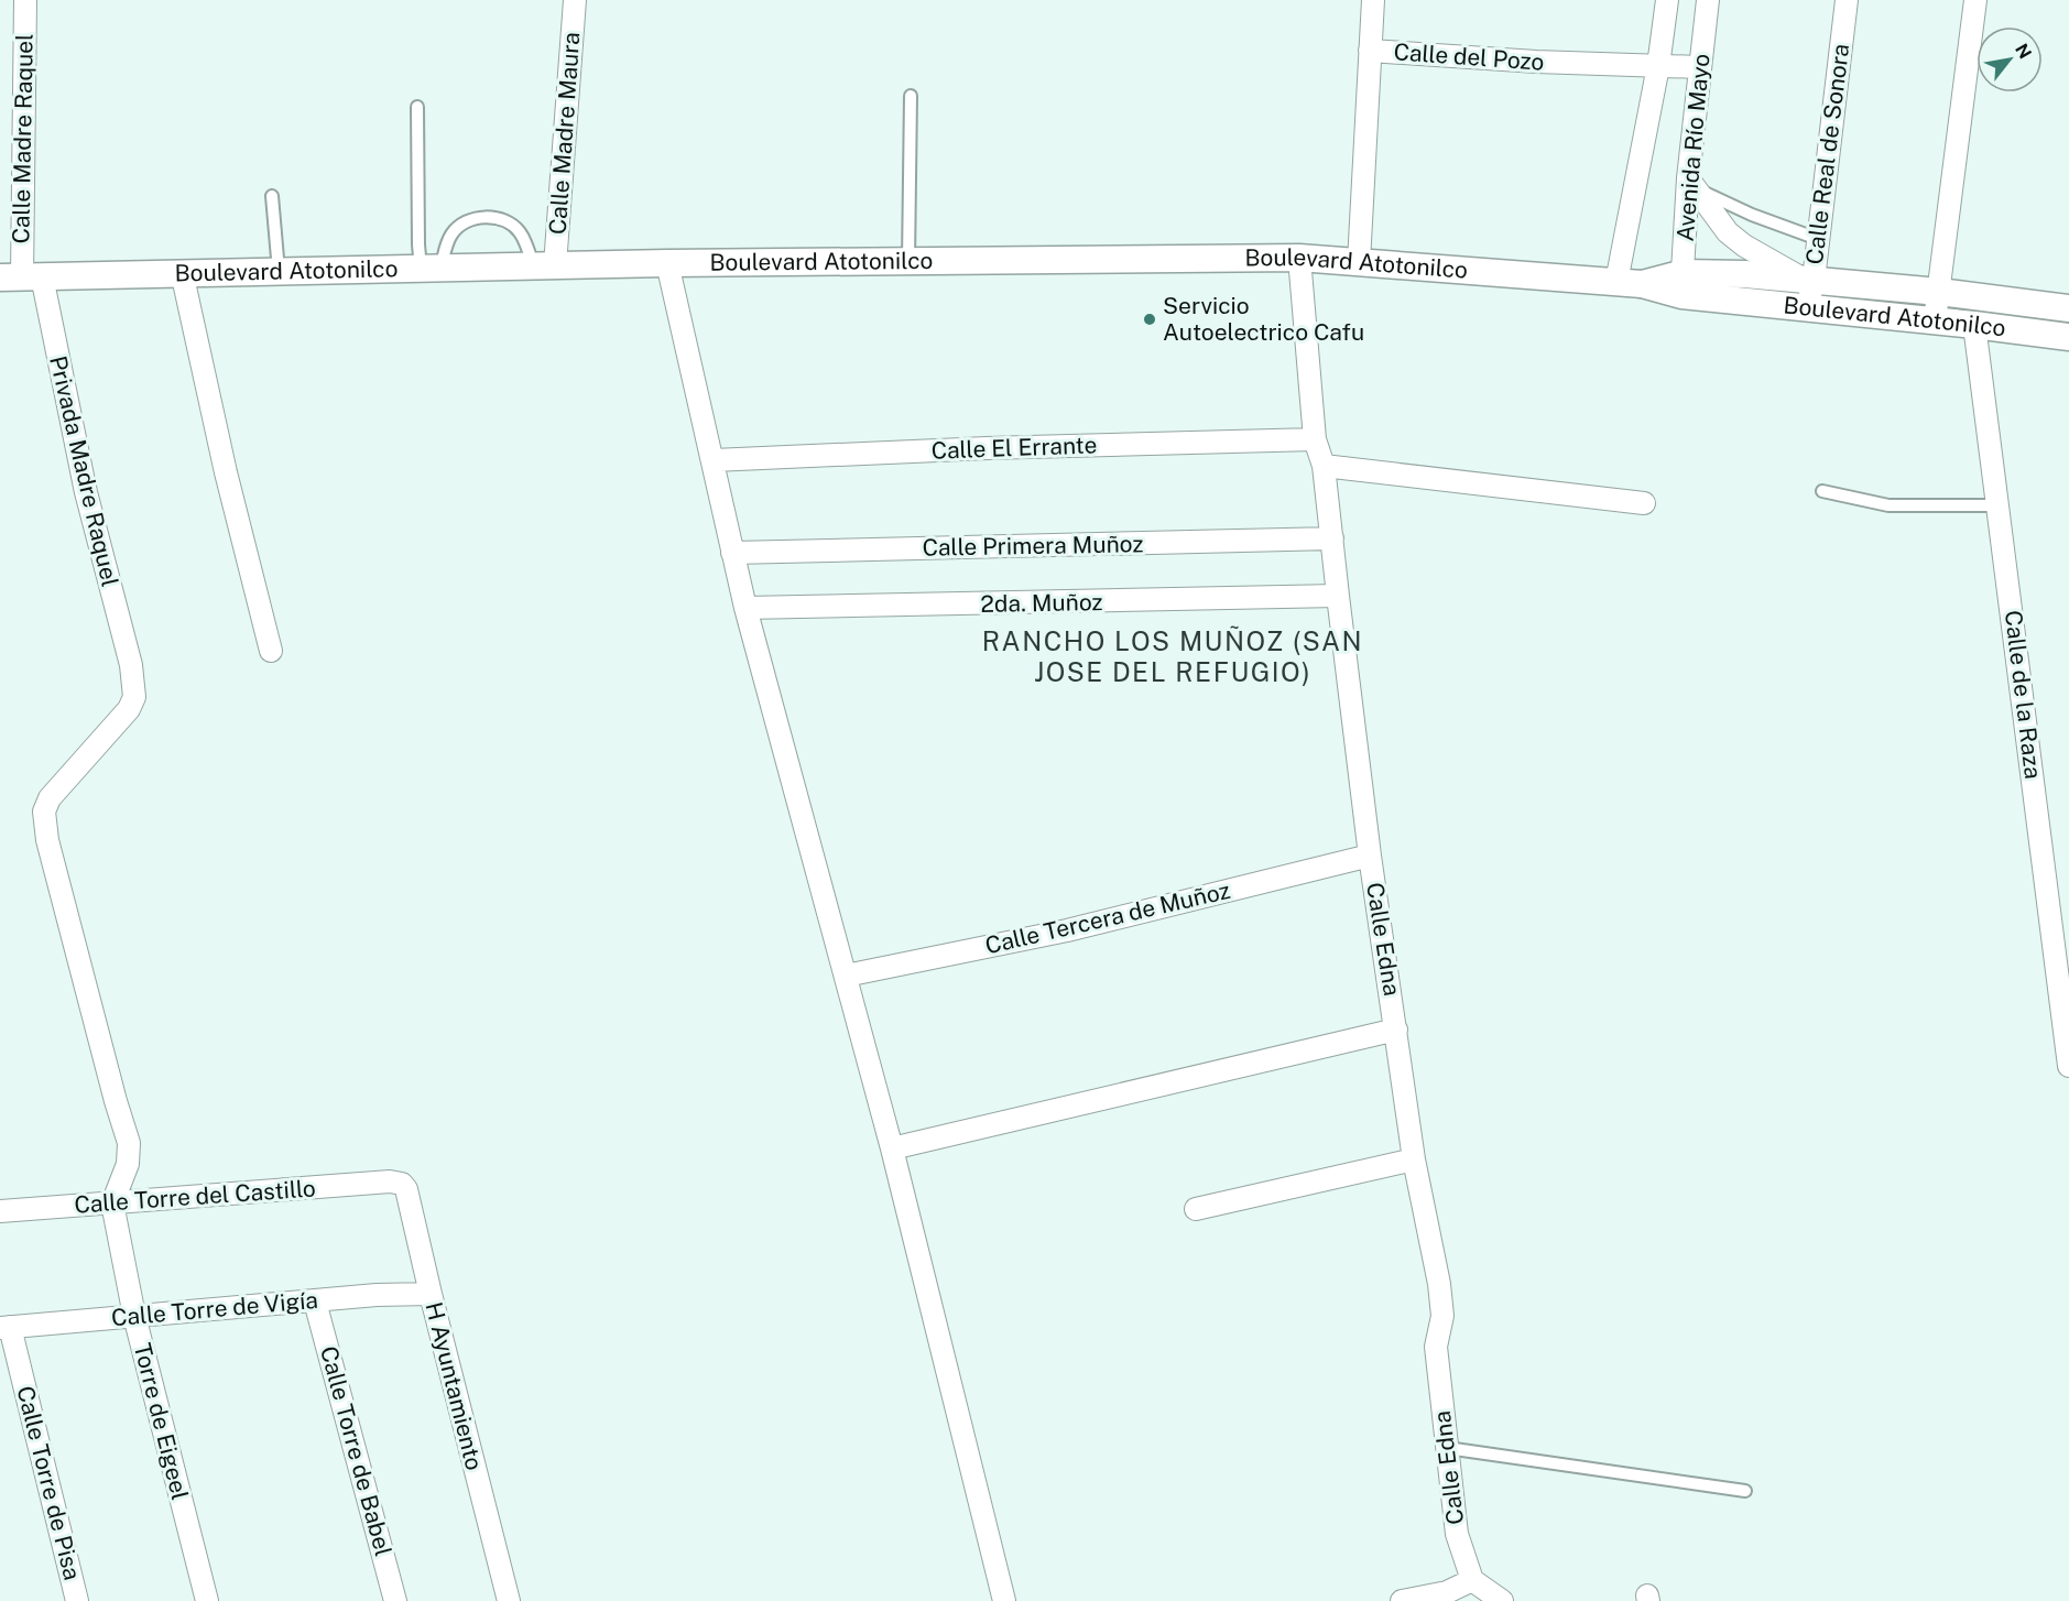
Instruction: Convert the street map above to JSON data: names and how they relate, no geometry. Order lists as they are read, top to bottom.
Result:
{
  "streets": {
    "street": [
      "Calle del Pozo",
      "Calle Madre Maura",
      "Calle Madre Raquel",
      "Avenida Río Mayo",
      "Calle Real de Sonora",
      "Boulevard Atotonilco",
      "Calle El Errante",
      "Privada Madre Raquel",
      "Calle Primera Muñoz",
      "2da. Muñoz",
      "Calle de la Raza",
      "Calle Tercera de Muñoz",
      "Calle Edna",
      "Calle Torre del Castillo",
      "Calle Torre de Vigía",
      "H Ayuntamiento",
      "Torre de Eigeel",
      "Calle Torre de Babel",
      "Calle Torre de Pisa"
    ]
  },
  "crossings": [
    ["Calle del Pozo", "Avenida Río Mayo"],
    ["Calle del Pozo", "Boulevard Atotonilco"],
    ["Calle Madre Maura", "Boulevard Atotonilco"],
    ["Calle Madre Raquel", "Boulevard Atotonilco"],
    ["Calle Madre Raquel", "Privada Madre Raquel"],
    ["Avenida Río Mayo", "Boulevard Atotonilco"],
    ["Calle Real de Sonora", "Boulevard Atotonilco"],
    ["Boulevard Atotonilco", "Privada Madre Raquel"],
    ["Boulevard Atotonilco", "Calle de la Raza"],
    ["Boulevard Atotonilco", "Calle Edna"],
    ["Calle El Errante", "Calle Edna"],
    ["Privada Madre Raquel", "Calle Torre del Castillo"],
    ["Privada Madre Raquel", "Torre de Eigeel"],
    ["Calle Primera Muñoz", "Calle Edna"],
    ["2da. Muñoz", "Calle Edna"],
    ["Calle Tercera de Muñoz", "Calle Edna"],
    ["Calle Torre del Castillo", "H Ayuntamiento"],
    ["Calle Torre del Castillo", "Torre de Eigeel"],
    ["Calle Torre de Vigía", "H Ayuntamiento"],
    ["Calle Torre de Vigía", "Torre de Eigeel"],
    ["Calle Torre de Vigía", "Calle Torre de Babel"],
    ["Calle Torre de Vigía", "Calle Torre de Pisa"]
  ],
  "districts": ["RANCHO LOS MUÑOZ (SAN JOSE DEL REFUGIO)"],
  "places": ["Servicio Autoelectrico Cafu"],
  "north": "top right"
}
